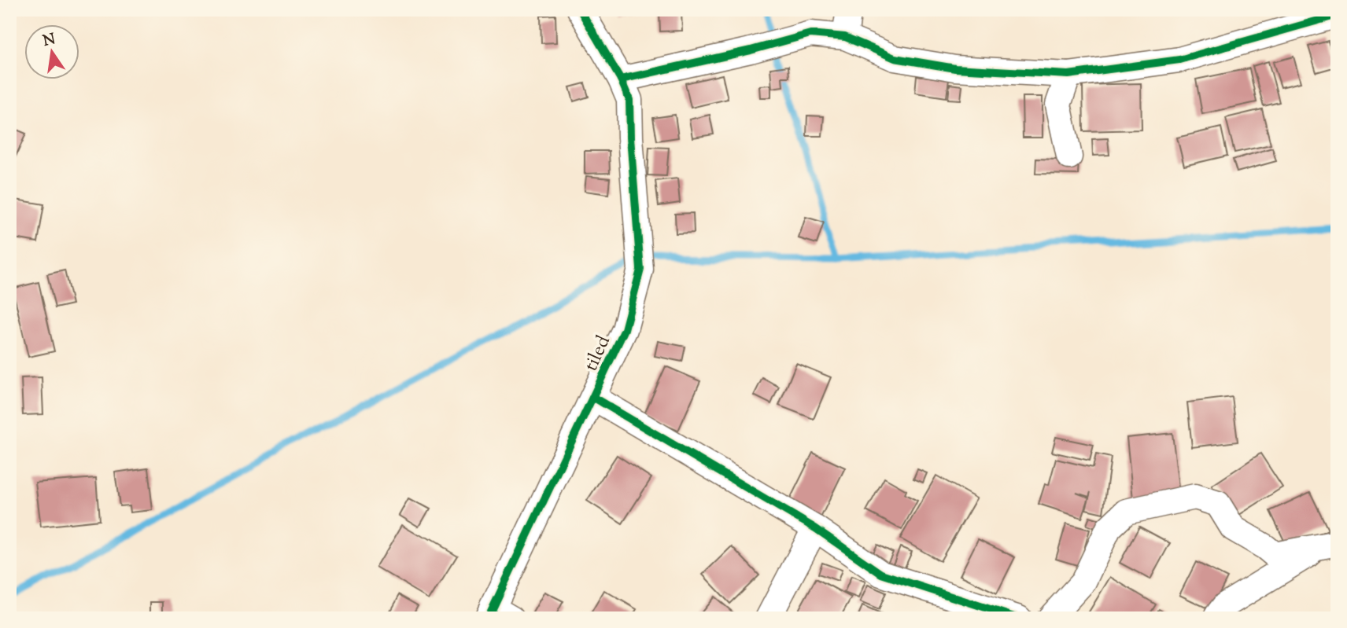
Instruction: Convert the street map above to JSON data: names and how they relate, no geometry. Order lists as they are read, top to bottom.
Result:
{
  "streets": {
    "street": ["tiled"]
  },
  "north": "top"
}
